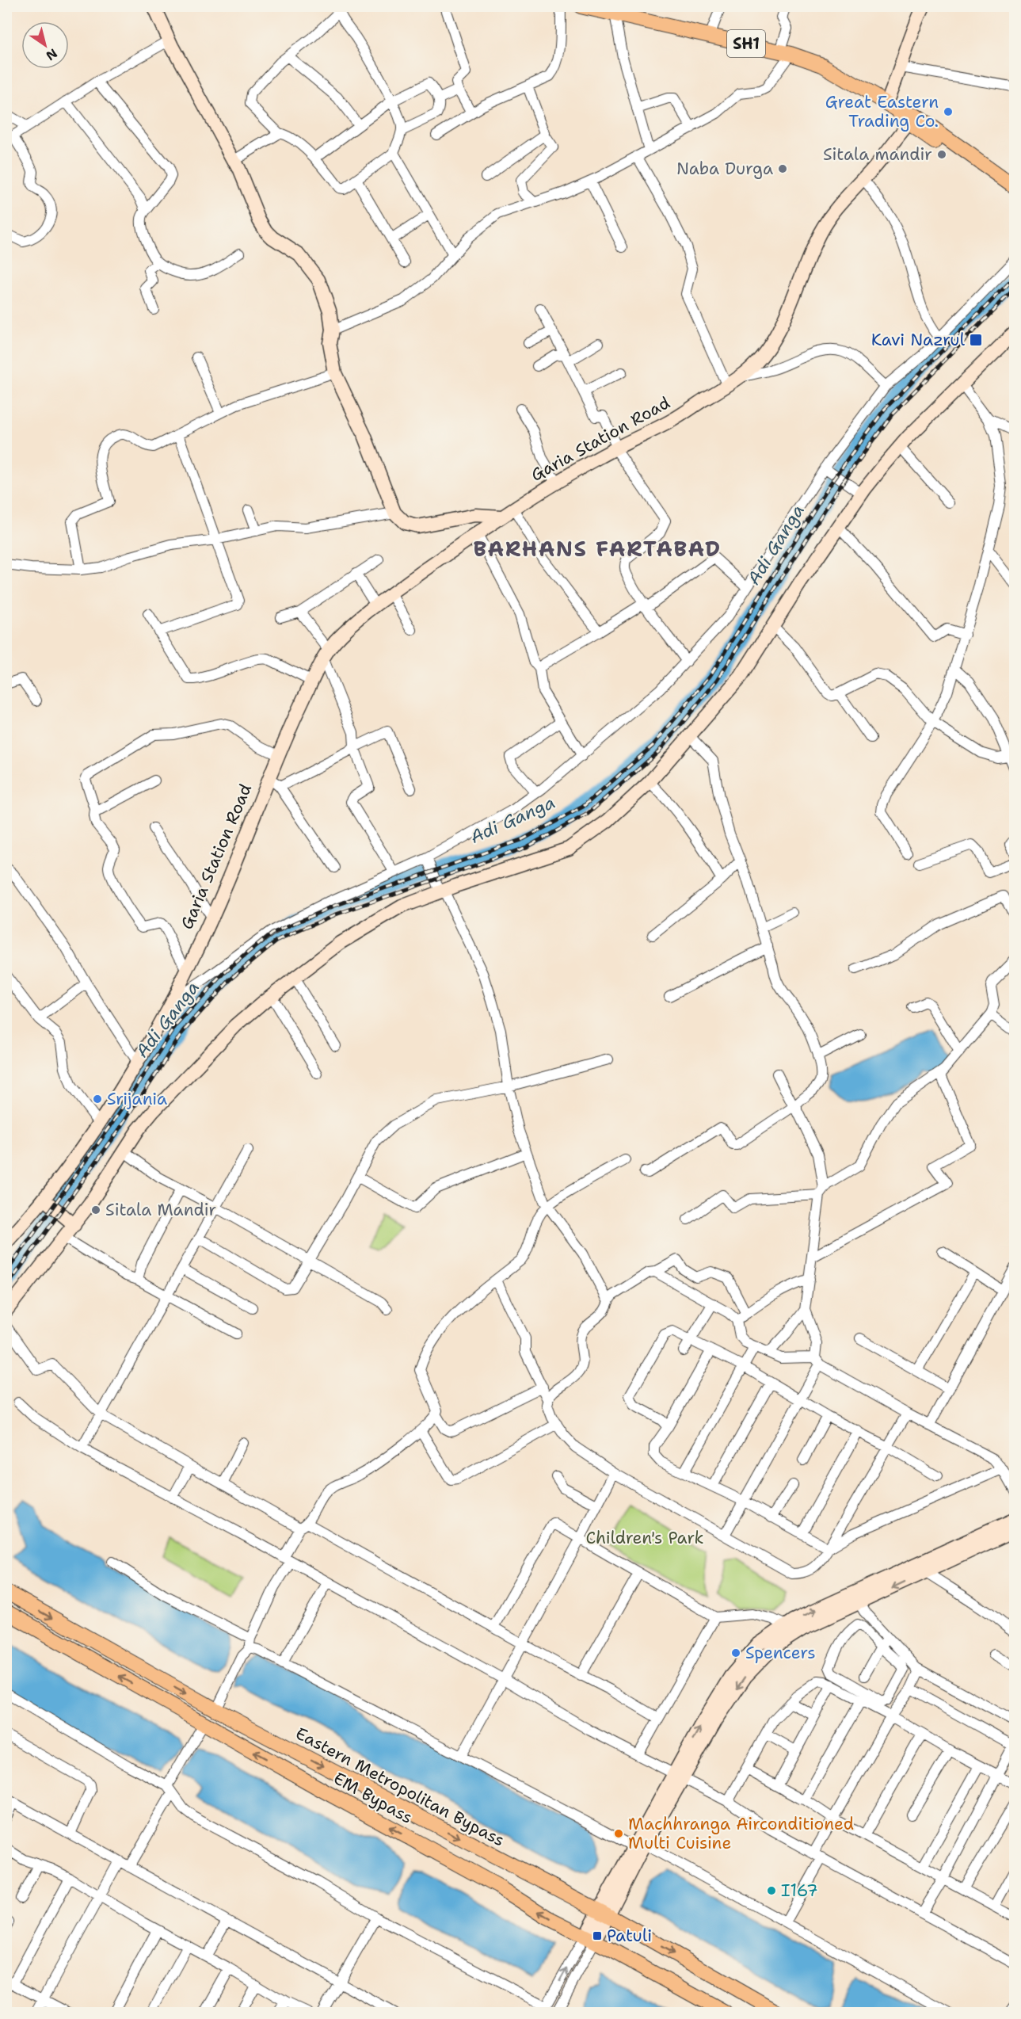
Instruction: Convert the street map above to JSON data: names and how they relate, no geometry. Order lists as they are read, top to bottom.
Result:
{
  "streets": {
    "main road": [
      "SH1",
      "Garia Station Road",
      "Eastern Metropolitan Bypass",
      "EM Bypass"
    ]
  },
  "crossings": [
    ["SH1", "Garia Station Road"]
  ],
  "one_way": ["Eastern Metropolitan Bypass", "EM Bypass"],
  "districts": ["BARHANS FARTABAD"],
  "water": ["Adi Ganga"],
  "parks": ["Children's Park"],
  "places": {
    "other": [
      "Great Eastern Trading Co.",
      "Sitala mandir",
      "Naba Durga",
      "Srijania",
      "Sitala Mandir",
      "Spencers",
      "Machhranga Airconditioned Multi Cuisine",
      "I167"
    ],
    "transit": ["Kavi Nazrul", "Patuli"]
  },
  "north": "bottom right"
}
